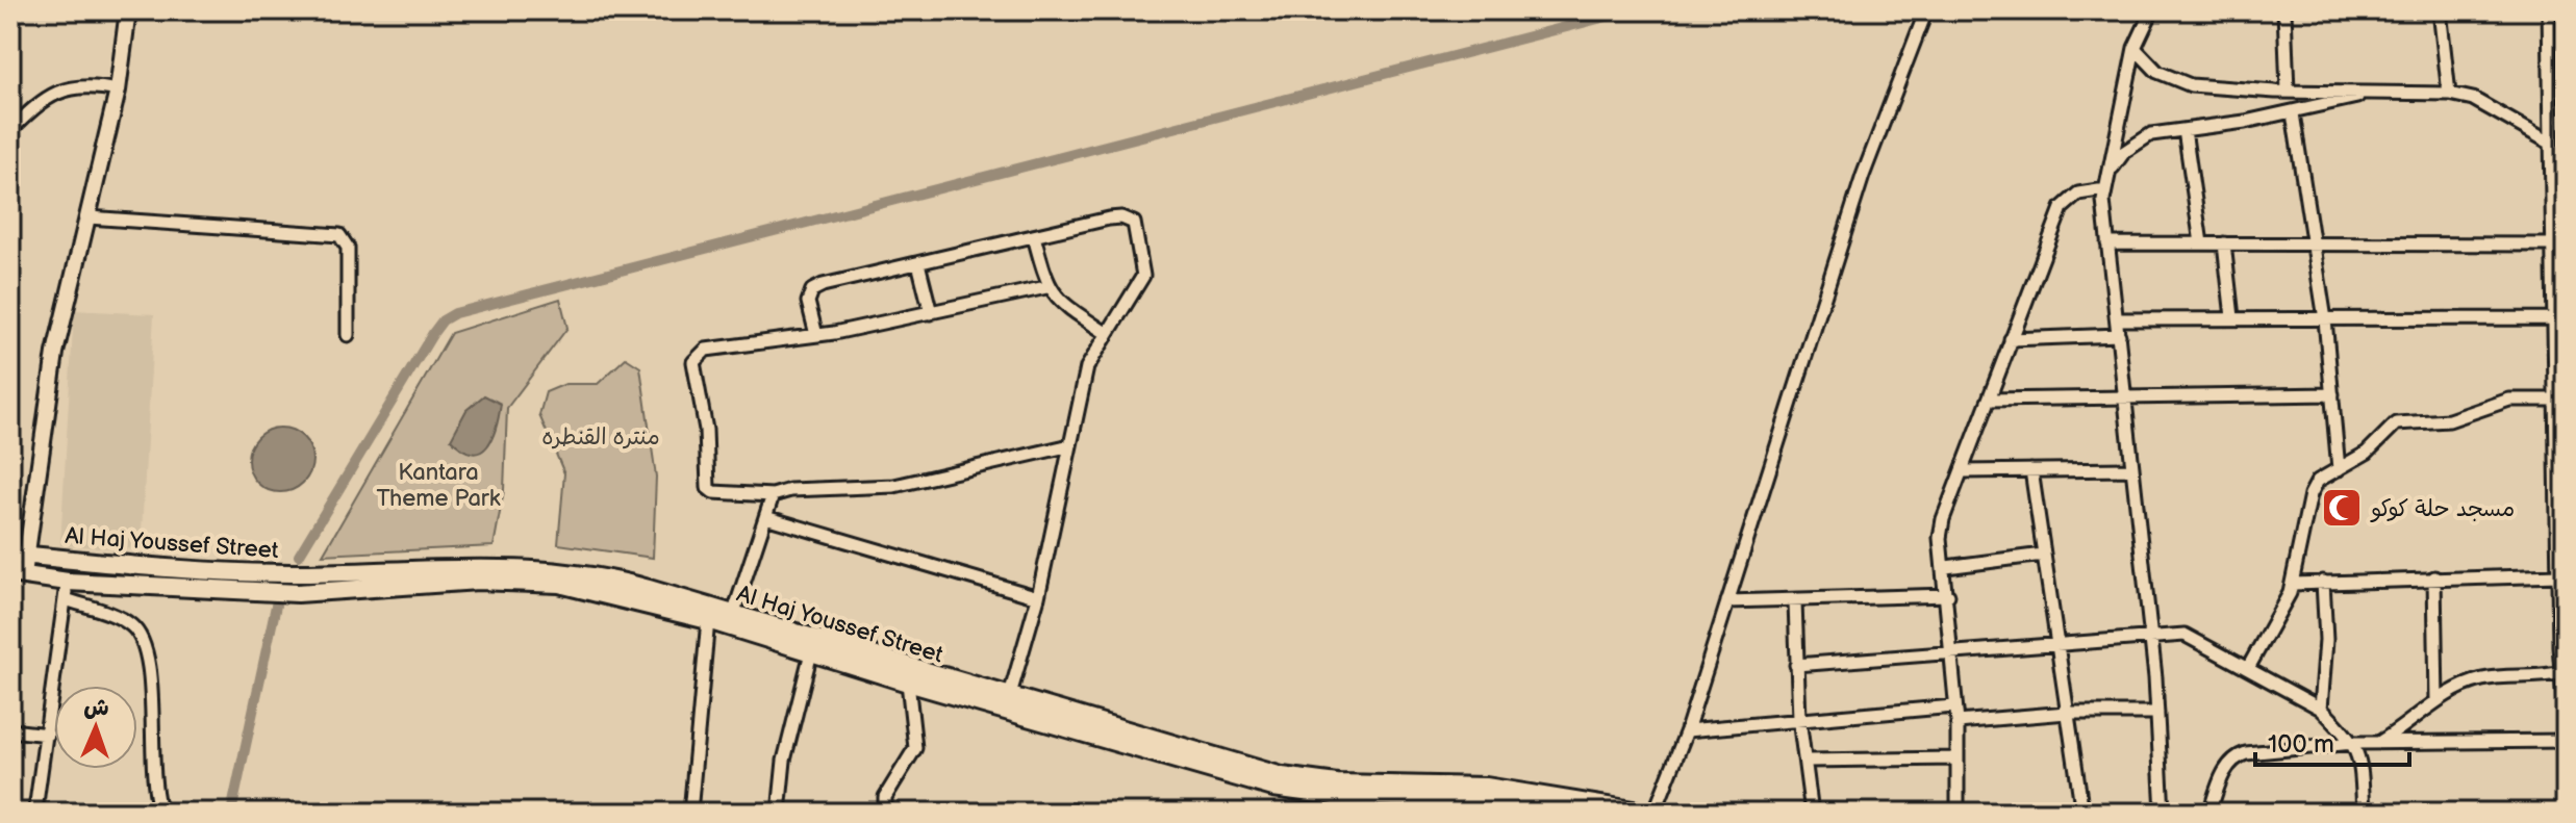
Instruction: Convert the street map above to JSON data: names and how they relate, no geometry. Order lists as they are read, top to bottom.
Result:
{
  "streets": {
    "main road": ["Al Haj Youssef Street"]
  },
  "parks": ["منتره القنطره", "Kantara Theme Park"],
  "places": {
    "mosque": ["مسجد حلة كوكو"]
  },
  "scale_bar": "100 m",
  "north": "top"
}
